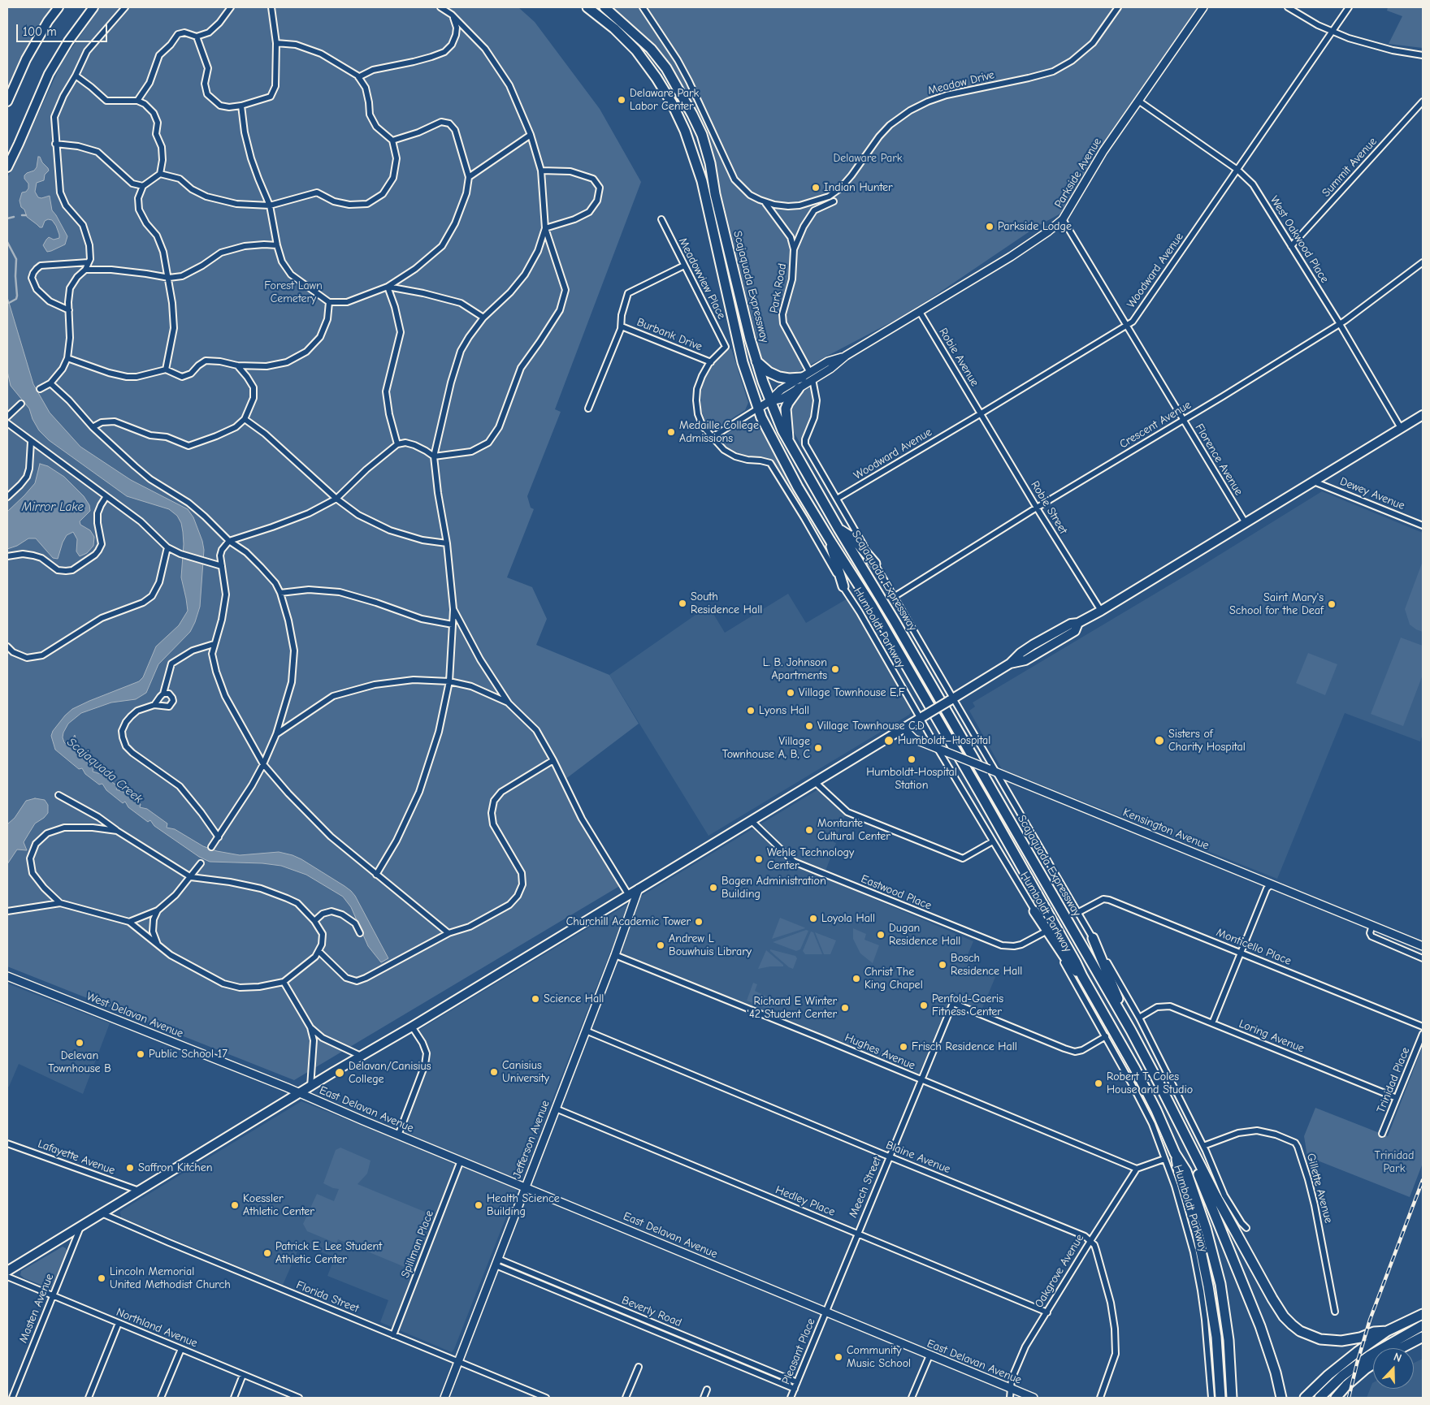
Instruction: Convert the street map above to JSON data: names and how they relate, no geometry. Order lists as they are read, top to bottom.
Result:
{
  "streets": {
    "highway": ["Scajaquada Expressway"],
    "street": [
      "Meadow Drive",
      "Summit Avenue",
      "Parkside Avenue",
      "West Oakwood Place",
      "Woodward Avenue",
      "Meadowview Place",
      "Park Road",
      "Burbank Drive",
      "Robie Avenue",
      "Crescent Avenue",
      "Florence Avenue",
      "Dewey Avenue",
      "Robie Street",
      "Humboldt Parkway",
      "Kensington Avenue",
      "Eastwood Place",
      "Monticello Place",
      "West Delavan Avenue",
      "Loring Avenue",
      "Hughes Avenue",
      "Trinidad Place",
      "East Delavan Avenue",
      "Jefferson Avenue",
      "Lafayette Avenue",
      "Blaine Avenue",
      "Meech Street",
      "Gillette Avenue",
      "Hedley Place",
      "Spillman Place",
      "Oakgrove Avenue",
      "Florida Street",
      "Masten Avenue",
      "Beverly Road",
      "Northland Avenue",
      "Pleasant Place"
    ]
  },
  "crossings": [
    ["Meadow Drive", "Park Road"],
    ["Summit Avenue", "West Oakwood Place"],
    ["Parkside Avenue", "West Oakwood Place"],
    ["Parkside Avenue", "Scajaquada Expressway"],
    ["Parkside Avenue", "Park Road"],
    ["Parkside Avenue", "Robie Avenue"],
    ["Parkside Avenue", "Florence Avenue"],
    ["West Oakwood Place", "Woodward Avenue"],
    ["West Oakwood Place", "Crescent Avenue"],
    ["Woodward Avenue", "Park Road"],
    ["Woodward Avenue", "Robie Avenue"],
    ["Woodward Avenue", "Florence Avenue"],
    ["Woodward Avenue", "Robie Street"],
    ["Meadowview Place", "Burbank Drive"],
    ["Robie Avenue", "Robie Street"],
    ["Crescent Avenue", "Florence Avenue"],
    ["Crescent Avenue", "Robie Street"],
    ["Humboldt Parkway", "Kensington Avenue"],
    ["Humboldt Parkway", "Eastwood Place"],
    ["Humboldt Parkway", "Meech Street"],
    ["West Delavan Avenue", "East Delavan Avenue"],
    ["Loring Avenue", "Trinidad Place"],
    ["Hughes Avenue", "Jefferson Avenue"],
    ["Hughes Avenue", "Meech Street"],
    ["Hughes Avenue", "Oakgrove Avenue"],
    ["East Delavan Avenue", "Jefferson Avenue"],
    ["East Delavan Avenue", "Meech Street"],
    ["East Delavan Avenue", "Spillman Place"],
    ["East Delavan Avenue", "Oakgrove Avenue"],
    ["East Delavan Avenue", "Pleasant Place"],
    ["Jefferson Avenue", "Blaine Avenue"],
    ["Jefferson Avenue", "Hedley Place"],
    ["Jefferson Avenue", "Florida Street"],
    ["Jefferson Avenue", "Beverly Road"],
    ["Blaine Avenue", "Meech Street"],
    ["Blaine Avenue", "Oakgrove Avenue"],
    ["Meech Street", "Hedley Place"],
    ["Meech Street", "Pleasant Place"],
    ["Hedley Place", "Oakgrove Avenue"],
    ["Spillman Place", "Florida Street"],
    ["Masten Avenue", "Northland Avenue"],
    ["Beverly Road", "Pleasant Place"]
  ],
  "water": ["Mirror Lake", "Scajaquada Creek"],
  "parks": ["Delaware Park", "Forest Lawn Cemetery", "Trinidad Park"],
  "places": [
    "Delaware Park Labor Center",
    "Indian Hunter",
    "Parkside Lodge",
    "Medaille College Admissions",
    "South Residence Hall",
    "Saint Mary's School for the Deaf",
    "L. B. Johnson Apartments",
    "Village Townhouse E,F",
    "Lyons Hall",
    "Village Townhouse C,D",
    "Humboldt–Hospital",
    "Sisters of Charity Hospital",
    "Village Townhouse A, B, C",
    "Humboldt-Hospital Station",
    "Montante Cultural Center",
    "Wehle Technology Center",
    "Bagen Administration Building",
    "Loyola Hall",
    "Churchill Academic Tower",
    "Dugan Residence Hall",
    "Andrew L Bouwhuis Library",
    "Bosch Residence Hall",
    "Christ The King Chapel",
    "Science Hall",
    "Penfold-Gaeris Fitness Center",
    "Richard E Winter '42 Student Center",
    "Delevan Townhouse B",
    "Frisch Residence Hall",
    "Public School 17",
    "Canisius University",
    "Delavan/Canisius College",
    "Robert T. Coles House and Studio",
    "Saffron Kitchen",
    "Koessler Athletic Center",
    "Health Science Building",
    "Patrick E. Lee Student Athletic Center",
    "Lincoln Memorial United Methodist Church",
    "Community Music School"
  ],
  "scale_bar": "100 m",
  "north": "top"
}
